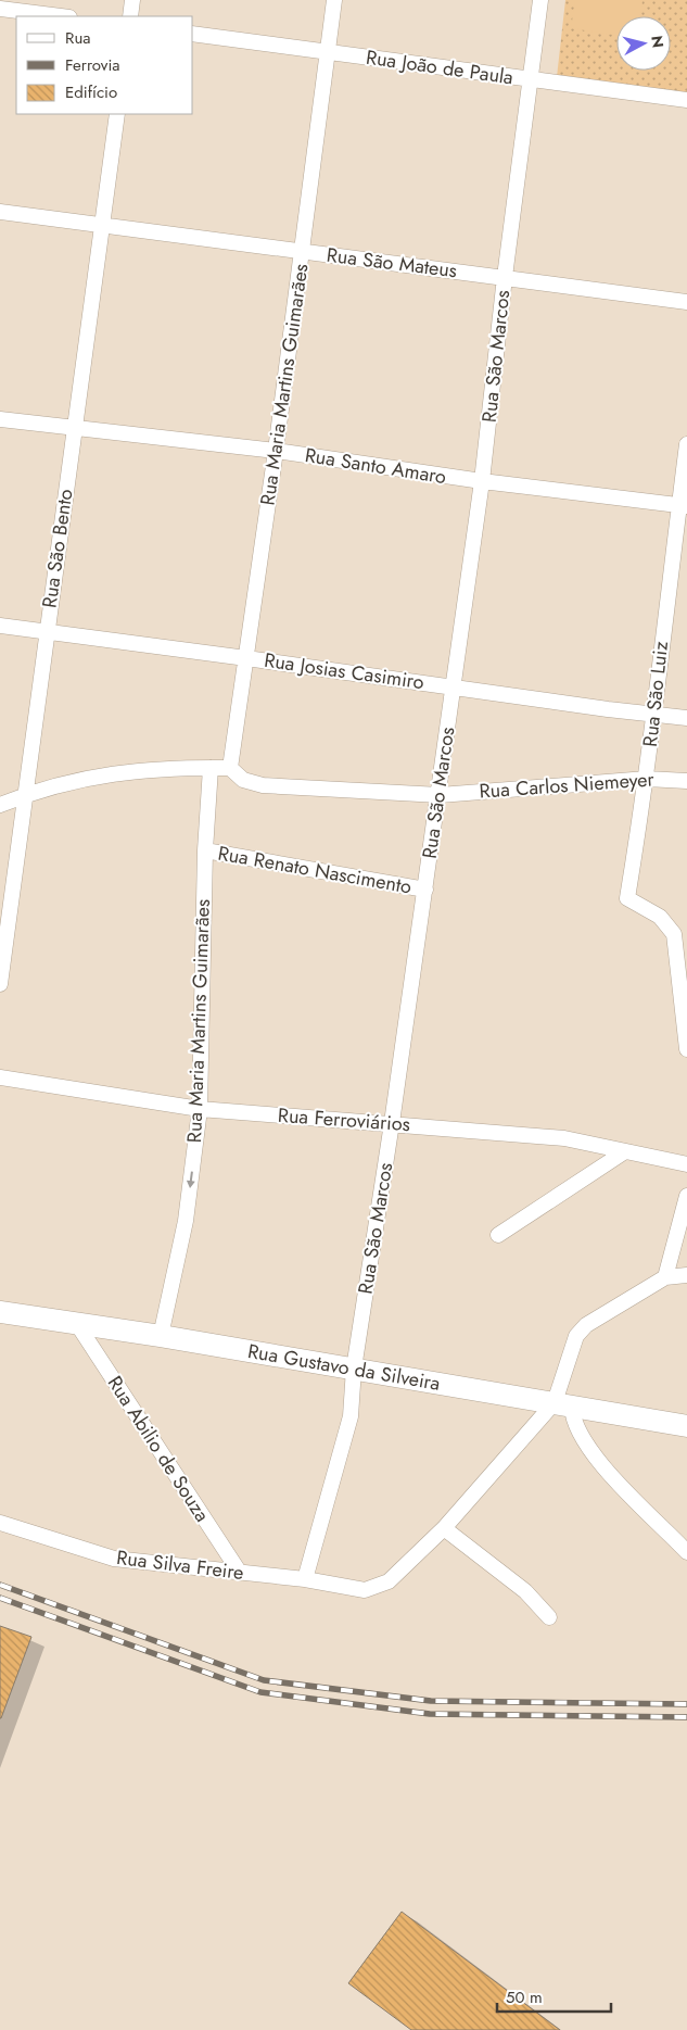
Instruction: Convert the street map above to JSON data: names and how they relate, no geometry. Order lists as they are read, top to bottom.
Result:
{
  "streets": {
    "main road": ["Rua Gustavo da Silveira"],
    "street": [
      "Rua João de Paula",
      "Rua São Mateus",
      "Rua São Marcos",
      "Rua Maria Martins Guimarães",
      "Rua Santo Amaro",
      "Rua São Bento",
      "Rua Josias Casimiro",
      "Rua São Luiz",
      "Rua Carlos Niemeyer",
      "Rua Renato Nascimento",
      "Rua Ferroviários",
      "Rua Abilio de Souza",
      "Rua Silva Freire"
    ]
  },
  "crossings": [
    ["Rua João de Paula", "Rua São Marcos"],
    ["Rua João de Paula", "Rua Maria Martins Guimarães"],
    ["Rua São Mateus", "Rua São Marcos"],
    ["Rua São Mateus", "Rua Maria Martins Guimarães"],
    ["Rua São Mateus", "Rua São Bento"],
    ["Rua São Marcos", "Rua Santo Amaro"],
    ["Rua São Marcos", "Rua Josias Casimiro"],
    ["Rua São Marcos", "Rua Carlos Niemeyer"],
    ["Rua São Marcos", "Rua Renato Nascimento"],
    ["Rua São Marcos", "Rua Ferroviários"],
    ["Rua São Marcos", "Rua Gustavo da Silveira"],
    ["Rua São Marcos", "Rua Silva Freire"],
    ["Rua Maria Martins Guimarães", "Rua Santo Amaro"],
    ["Rua Maria Martins Guimarães", "Rua Josias Casimiro"],
    ["Rua Maria Martins Guimarães", "Rua Carlos Niemeyer"],
    ["Rua Maria Martins Guimarães", "Rua Renato Nascimento"],
    ["Rua Maria Martins Guimarães", "Rua Ferroviários"],
    ["Rua Maria Martins Guimarães", "Rua Gustavo da Silveira"],
    ["Rua Santo Amaro", "Rua São Bento"],
    ["Rua Santo Amaro", "Rua São Luiz"],
    ["Rua São Bento", "Rua Josias Casimiro"],
    ["Rua Josias Casimiro", "Rua São Luiz"],
    ["Rua São Luiz", "Rua Carlos Niemeyer"],
    ["Rua Gustavo da Silveira", "Rua Abilio de Souza"],
    ["Rua Abilio de Souza", "Rua Silva Freire"]
  ],
  "legend": ["Rua", "Ferrovia", "Edifício"],
  "scale_bar": "50 m",
  "north": "right"
}
